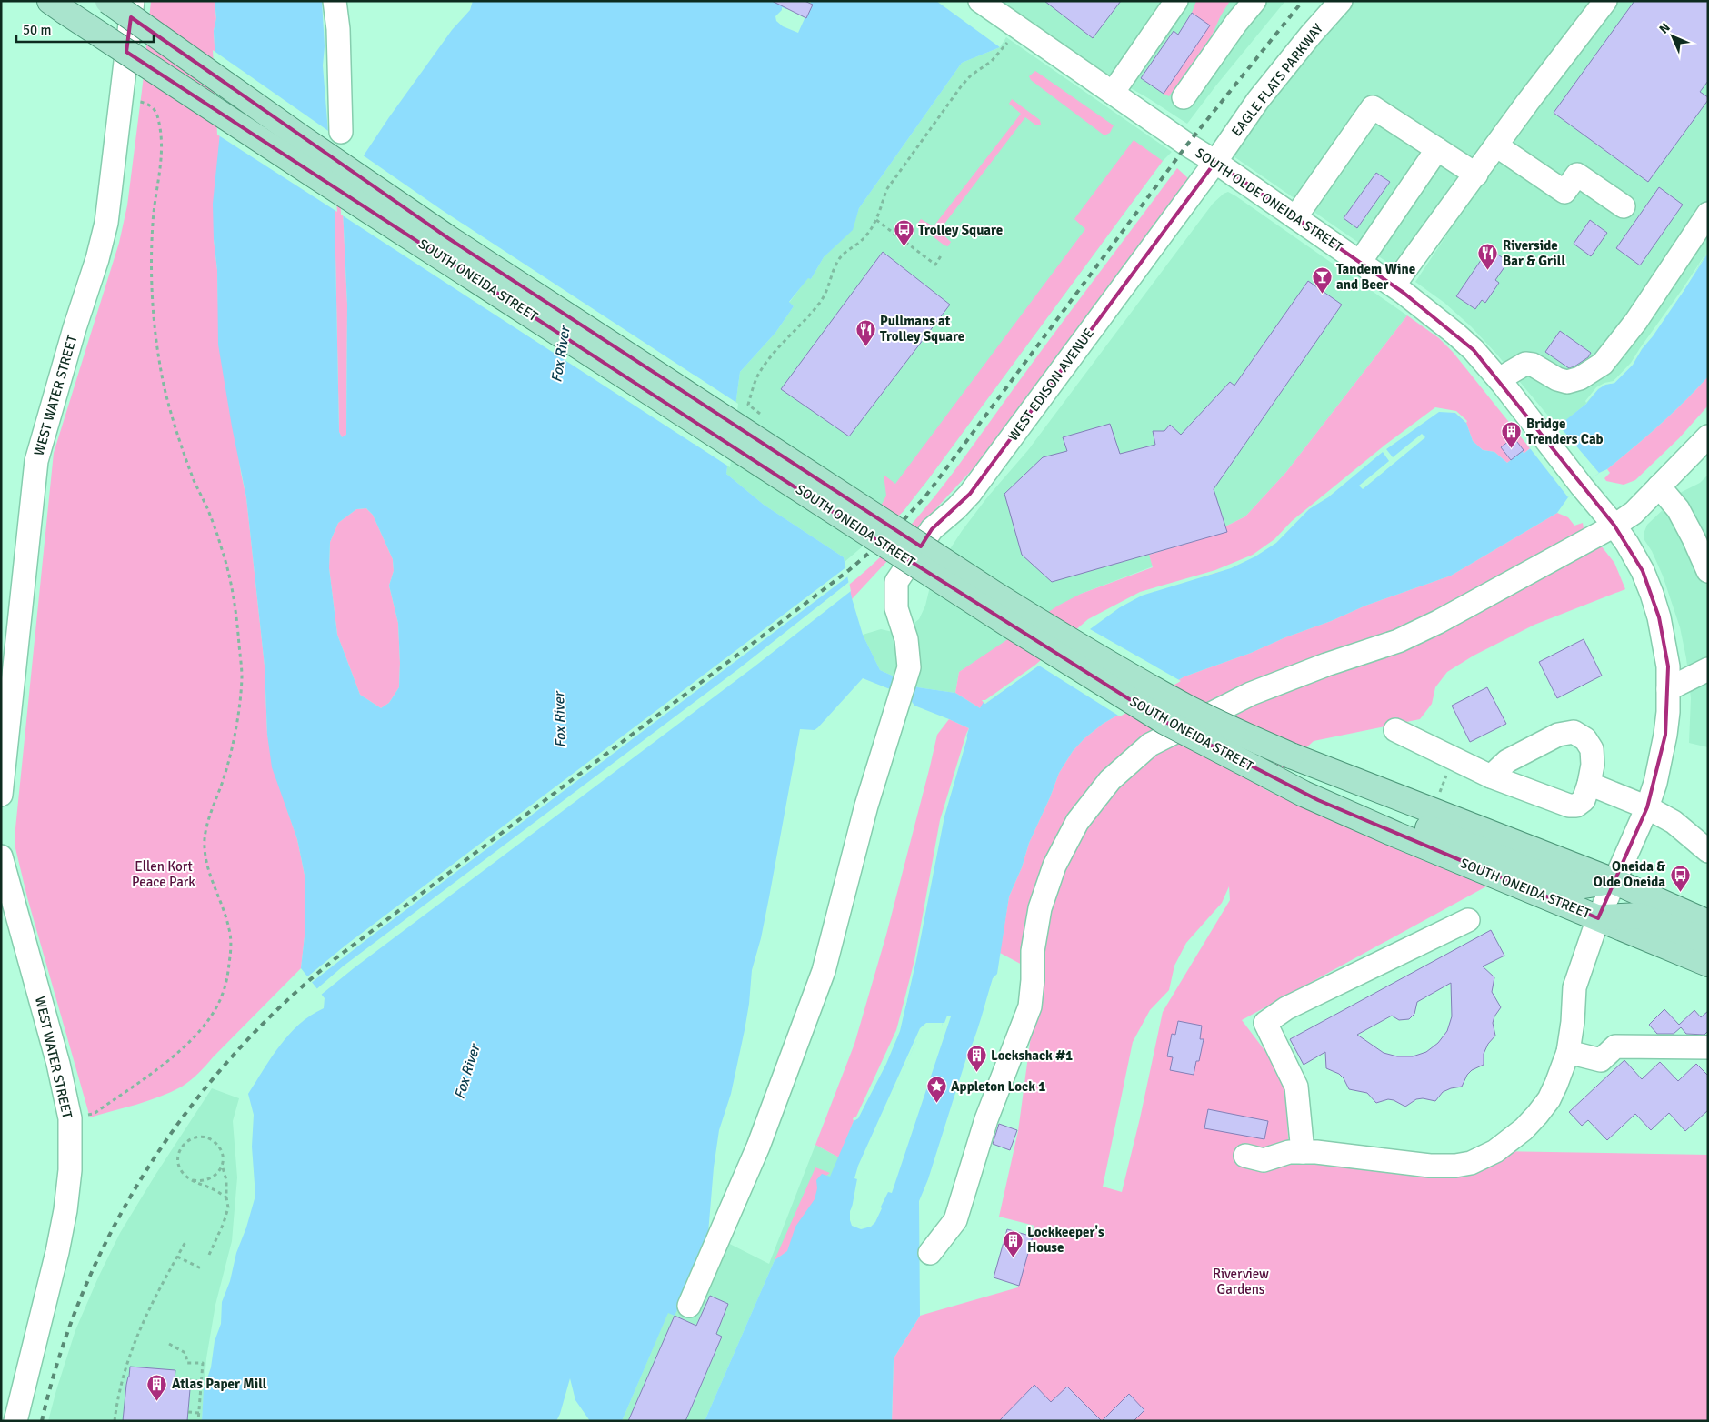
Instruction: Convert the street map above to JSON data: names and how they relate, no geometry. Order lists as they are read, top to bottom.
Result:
{
  "streets": {
    "main road": ["SOUTH ONEIDA STREET"],
    "street": [
      "EAGLE FLATS PARKWAY",
      "SOUTH OLDE ONEIDA STREET",
      "WEST EDISON AVENUE",
      "WEST WATER STREET"
    ]
  },
  "crossings": [
    ["EAGLE FLATS PARKWAY", "SOUTH OLDE ONEIDA STREET"],
    ["EAGLE FLATS PARKWAY", "WEST EDISON AVENUE"],
    ["SOUTH OLDE ONEIDA STREET", "SOUTH ONEIDA STREET"],
    ["SOUTH OLDE ONEIDA STREET", "WEST EDISON AVENUE"]
  ],
  "water": ["Fox River"],
  "parks": ["Ellen Kort Peace Park", "Riverview Gardens"],
  "places": {
    "bus stop": ["Trolley Square", "Oneida & Olde Oneida"],
    "restaurant": ["Riverside Bar & Grill", "Pullmans at Trolley Square"],
    "bar": ["Tandem Wine and Beer"],
    "building": [
      "Bridge Trenders Cab",
      "Lockshack #1",
      "Lockkeeper's House",
      "Atlas Paper Mill"
    ],
    "place": ["Appleton Lock 1"]
  },
  "scale_bar": "50 m",
  "north": "top left"
}
